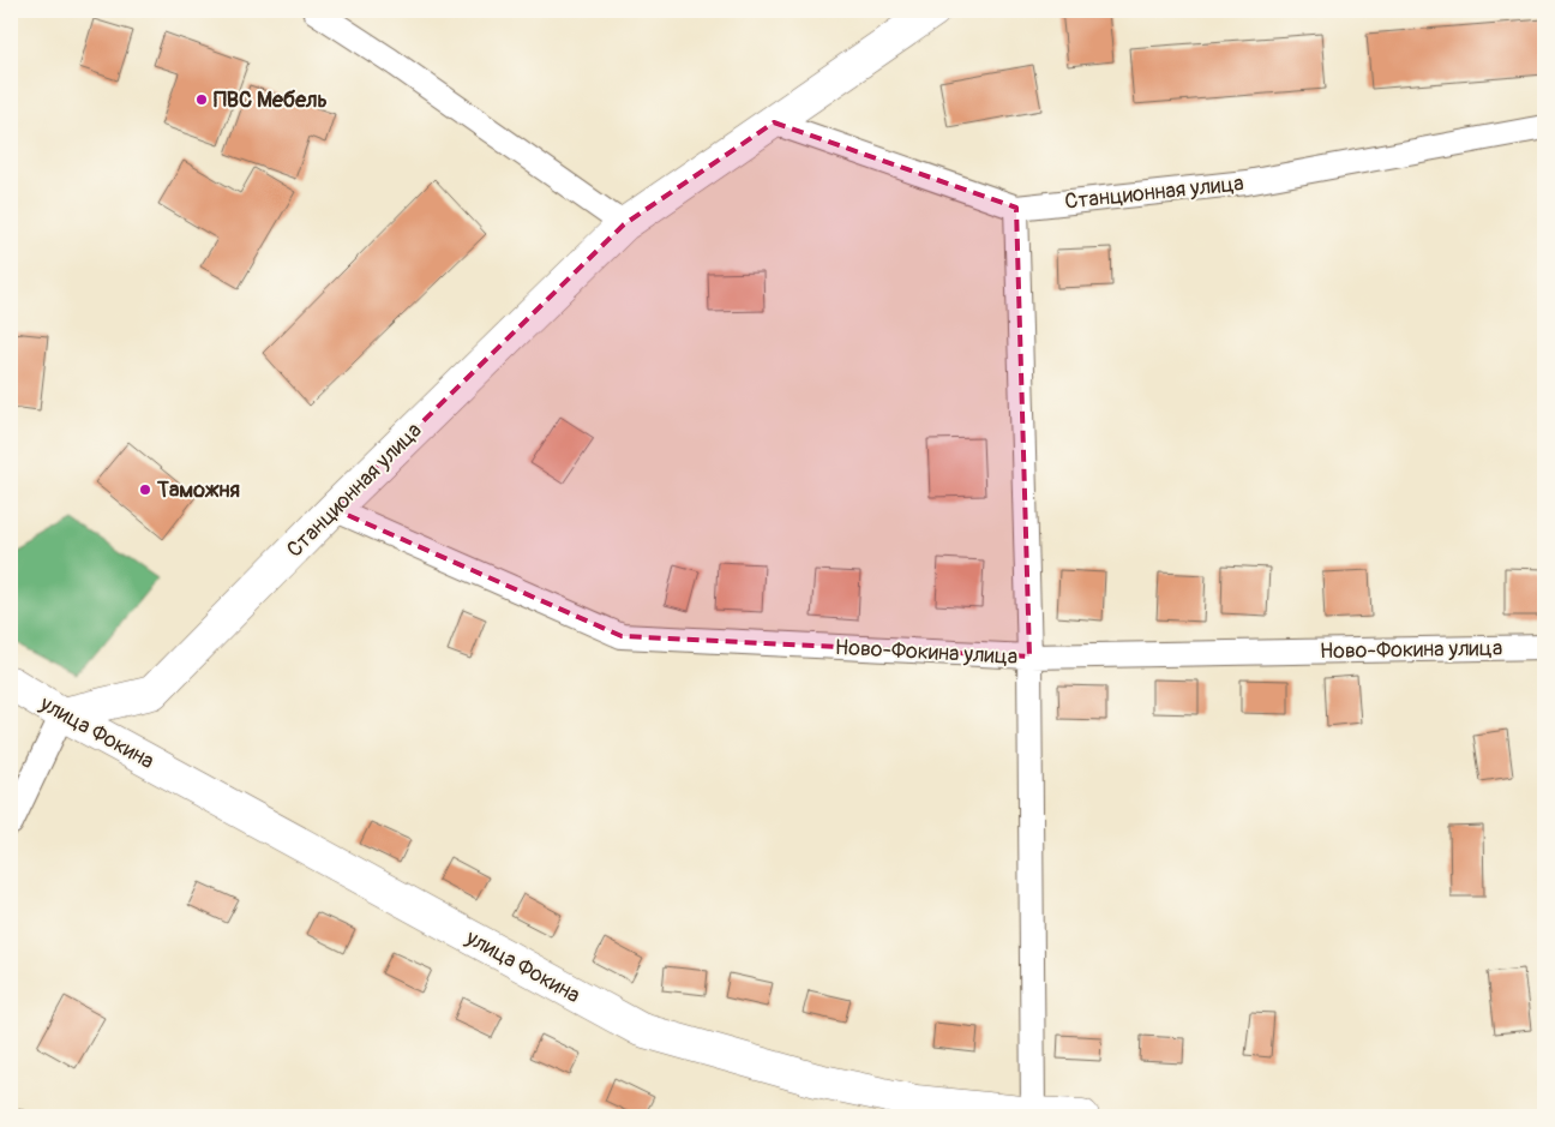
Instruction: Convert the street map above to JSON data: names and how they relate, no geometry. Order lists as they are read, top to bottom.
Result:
{
  "streets": {
    "main road": ["Станционная улица", "улица Фокина"],
    "street": ["Ново-Фокина улица"]
  },
  "crossings": [
    ["Станционная улица", "Ново-Фокина улица"],
    ["Станционная улица", "улица Фокина"]
  ],
  "places": ["ПВС Мебель", "Таможня"]
}
